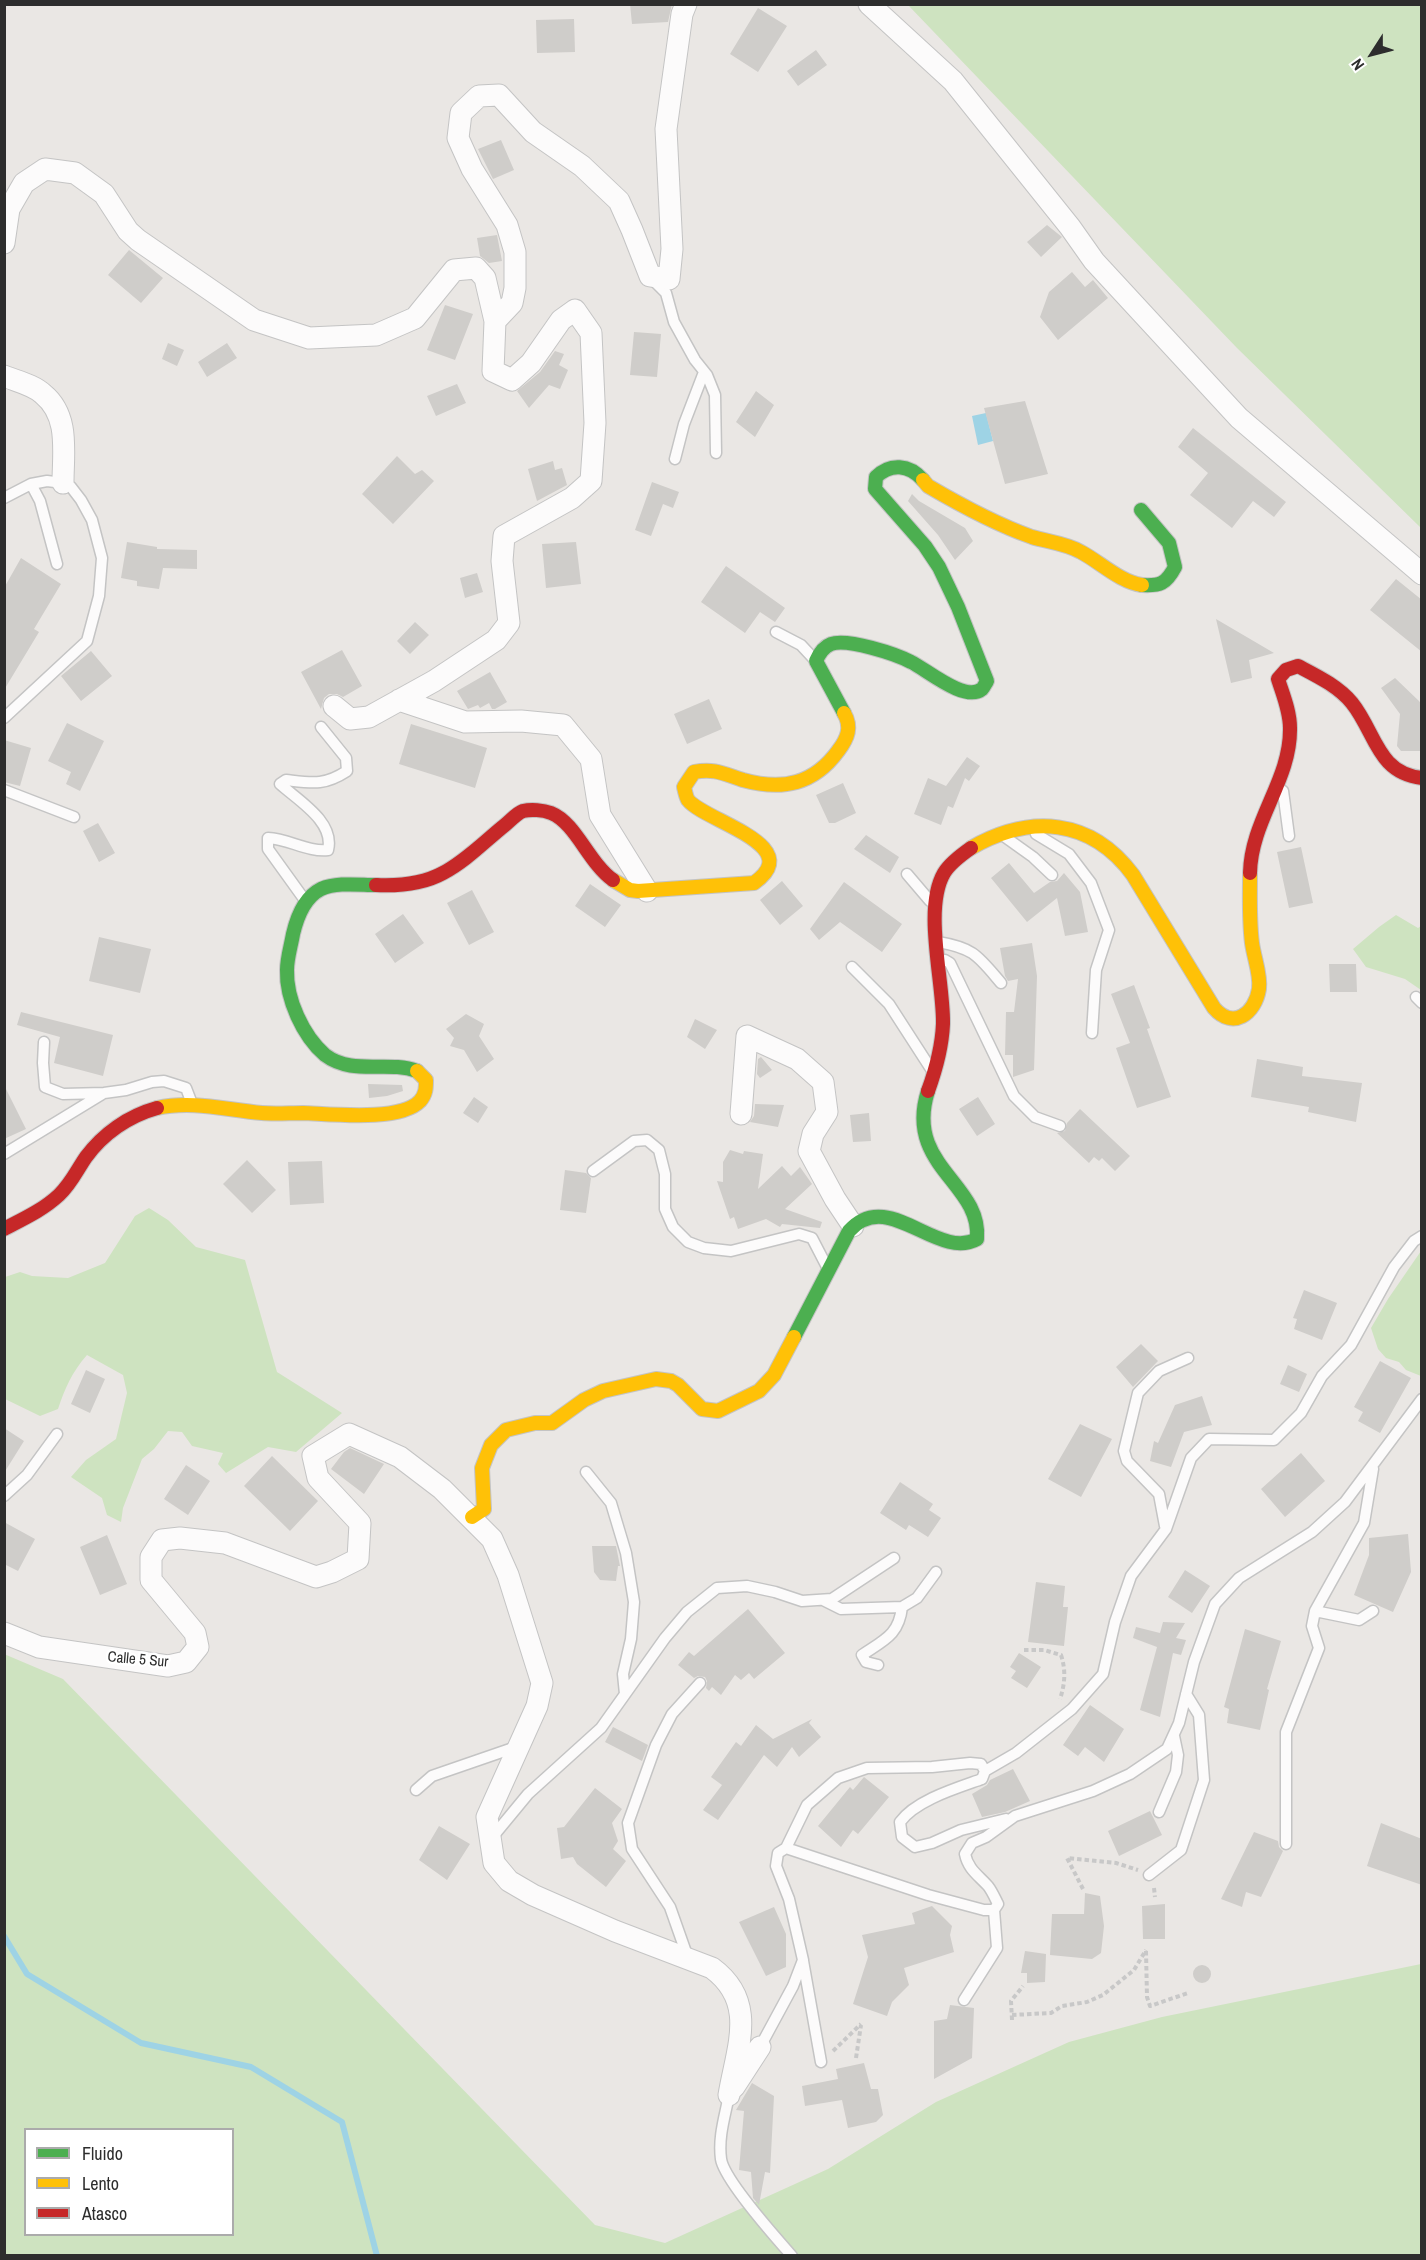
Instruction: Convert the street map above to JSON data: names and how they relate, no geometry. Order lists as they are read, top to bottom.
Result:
{
  "streets": {
    "street": ["Calle 5 Sur"]
  },
  "legend": ["Fluido", "Lento", "Atasco"],
  "north": "bottom left"
}
